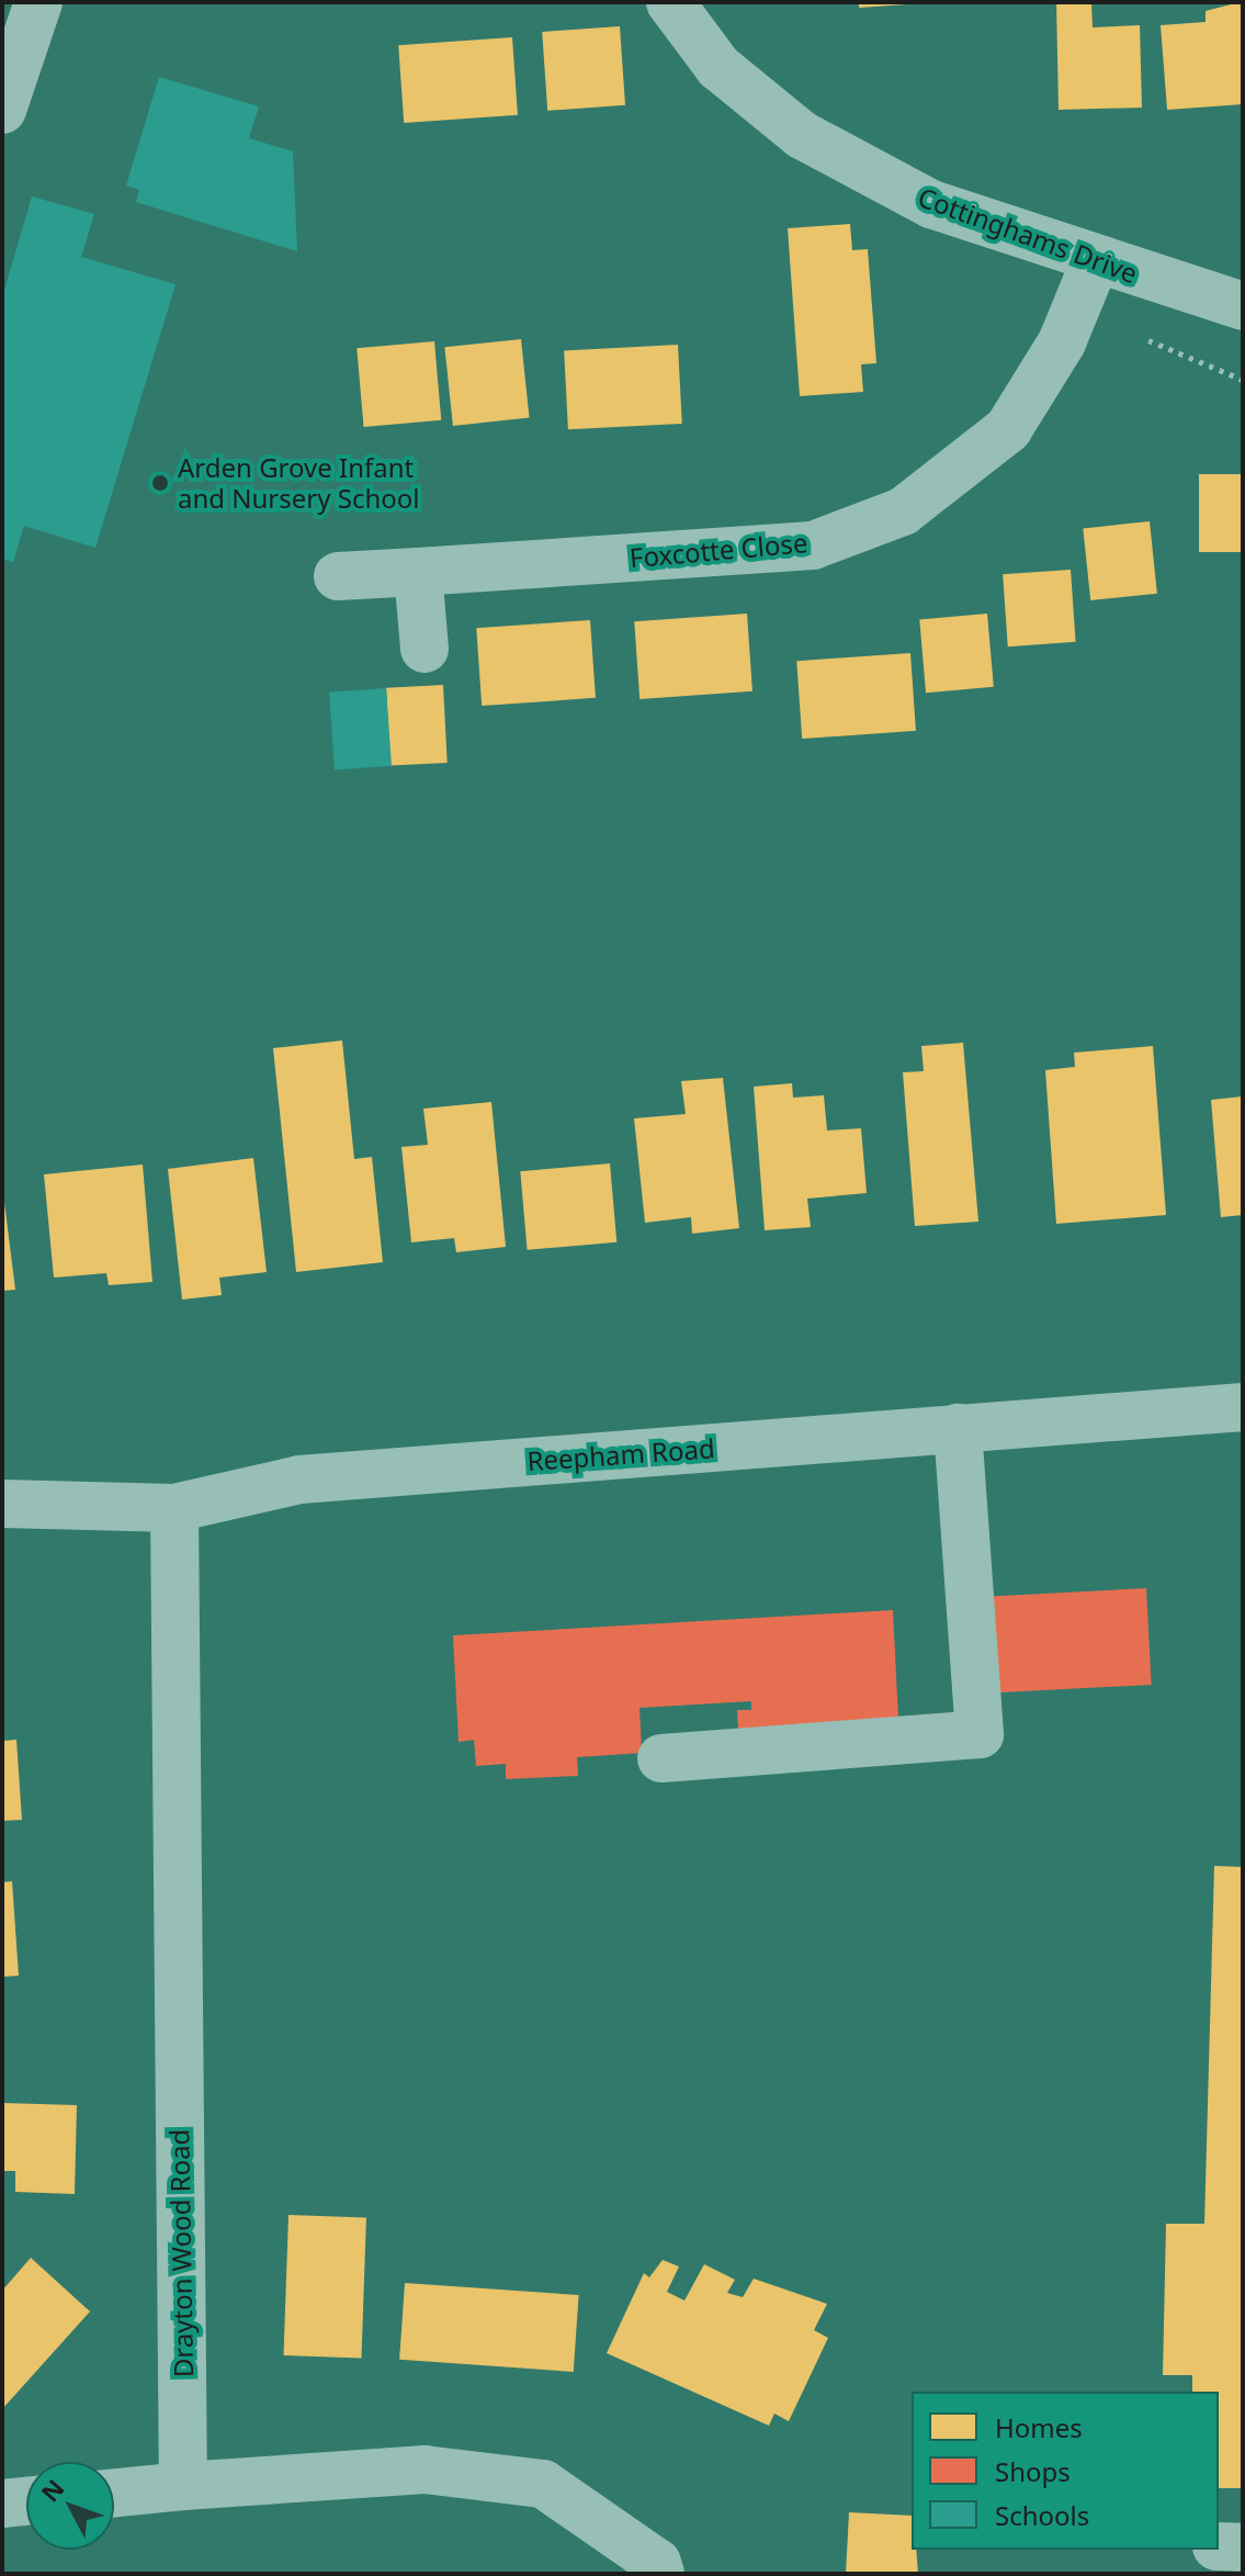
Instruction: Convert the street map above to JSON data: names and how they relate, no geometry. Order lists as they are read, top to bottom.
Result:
{
  "streets": {
    "street": [
      "Cottinghams Drive",
      "Foxcotte Close",
      "Reepham Road",
      "Drayton Wood Road"
    ]
  },
  "crossings": [
    ["Cottinghams Drive", "Foxcotte Close"],
    ["Reepham Road", "Drayton Wood Road"]
  ],
  "places": ["Arden Grove Infant and Nursery School"],
  "legend": ["Homes", "Shops", "Schools"],
  "north": "top left"
}
